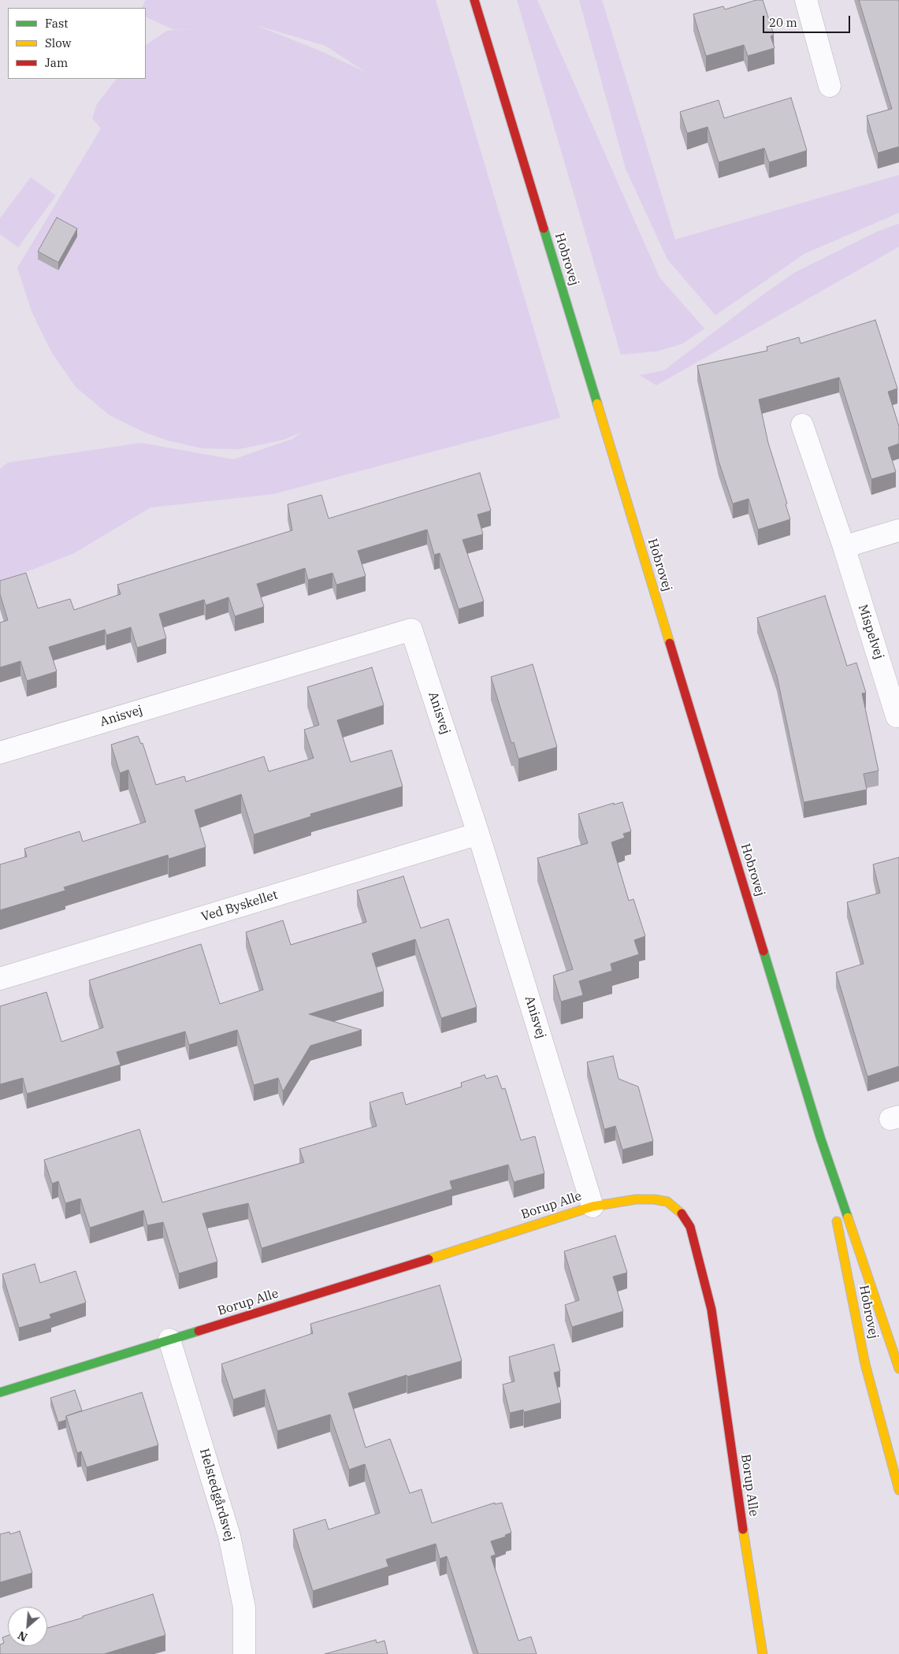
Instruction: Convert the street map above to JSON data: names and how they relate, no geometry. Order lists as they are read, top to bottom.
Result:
{
  "streets": {
    "main road": ["Hobrovej", "Borup Alle"],
    "street": [
      "Mispelvej",
      "Anisvej",
      "Ved Byskellet",
      "Helstedgårdsvej"
    ]
  },
  "crossings": [
    ["Anisvej", "Ved Byskellet"],
    ["Anisvej", "Borup Alle"],
    ["Borup Alle", "Helstedgårdsvej"]
  ],
  "legend": ["Fast", "Slow", "Jam"],
  "scale_bar": "20 m",
  "north": "bottom left"
}
